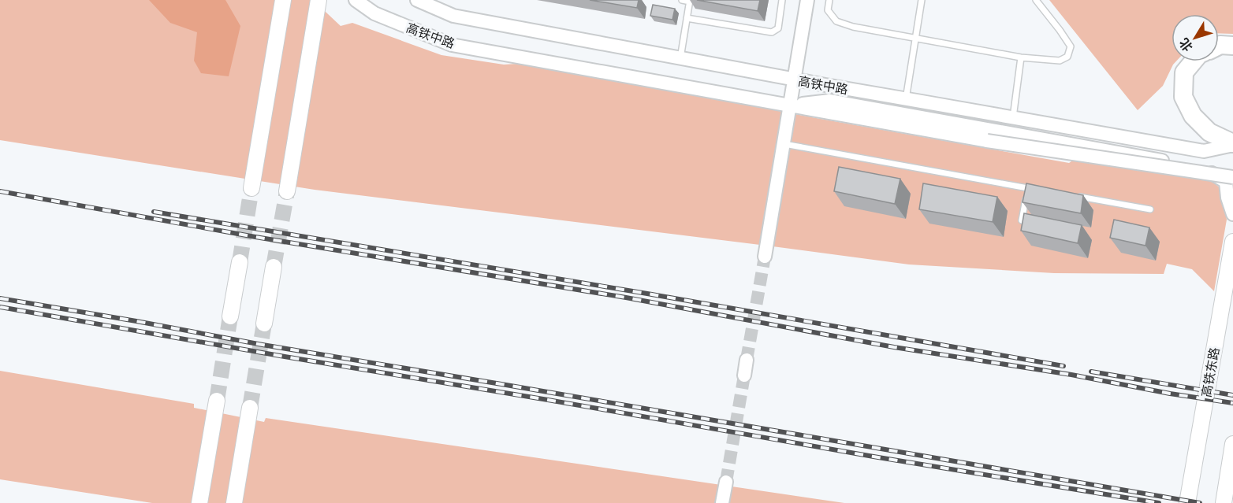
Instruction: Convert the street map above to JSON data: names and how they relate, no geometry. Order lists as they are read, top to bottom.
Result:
{
  "streets": {
    "highway": ["高铁中路"],
    "main road": ["高铁东路"]
  },
  "north": "bottom left"
}
